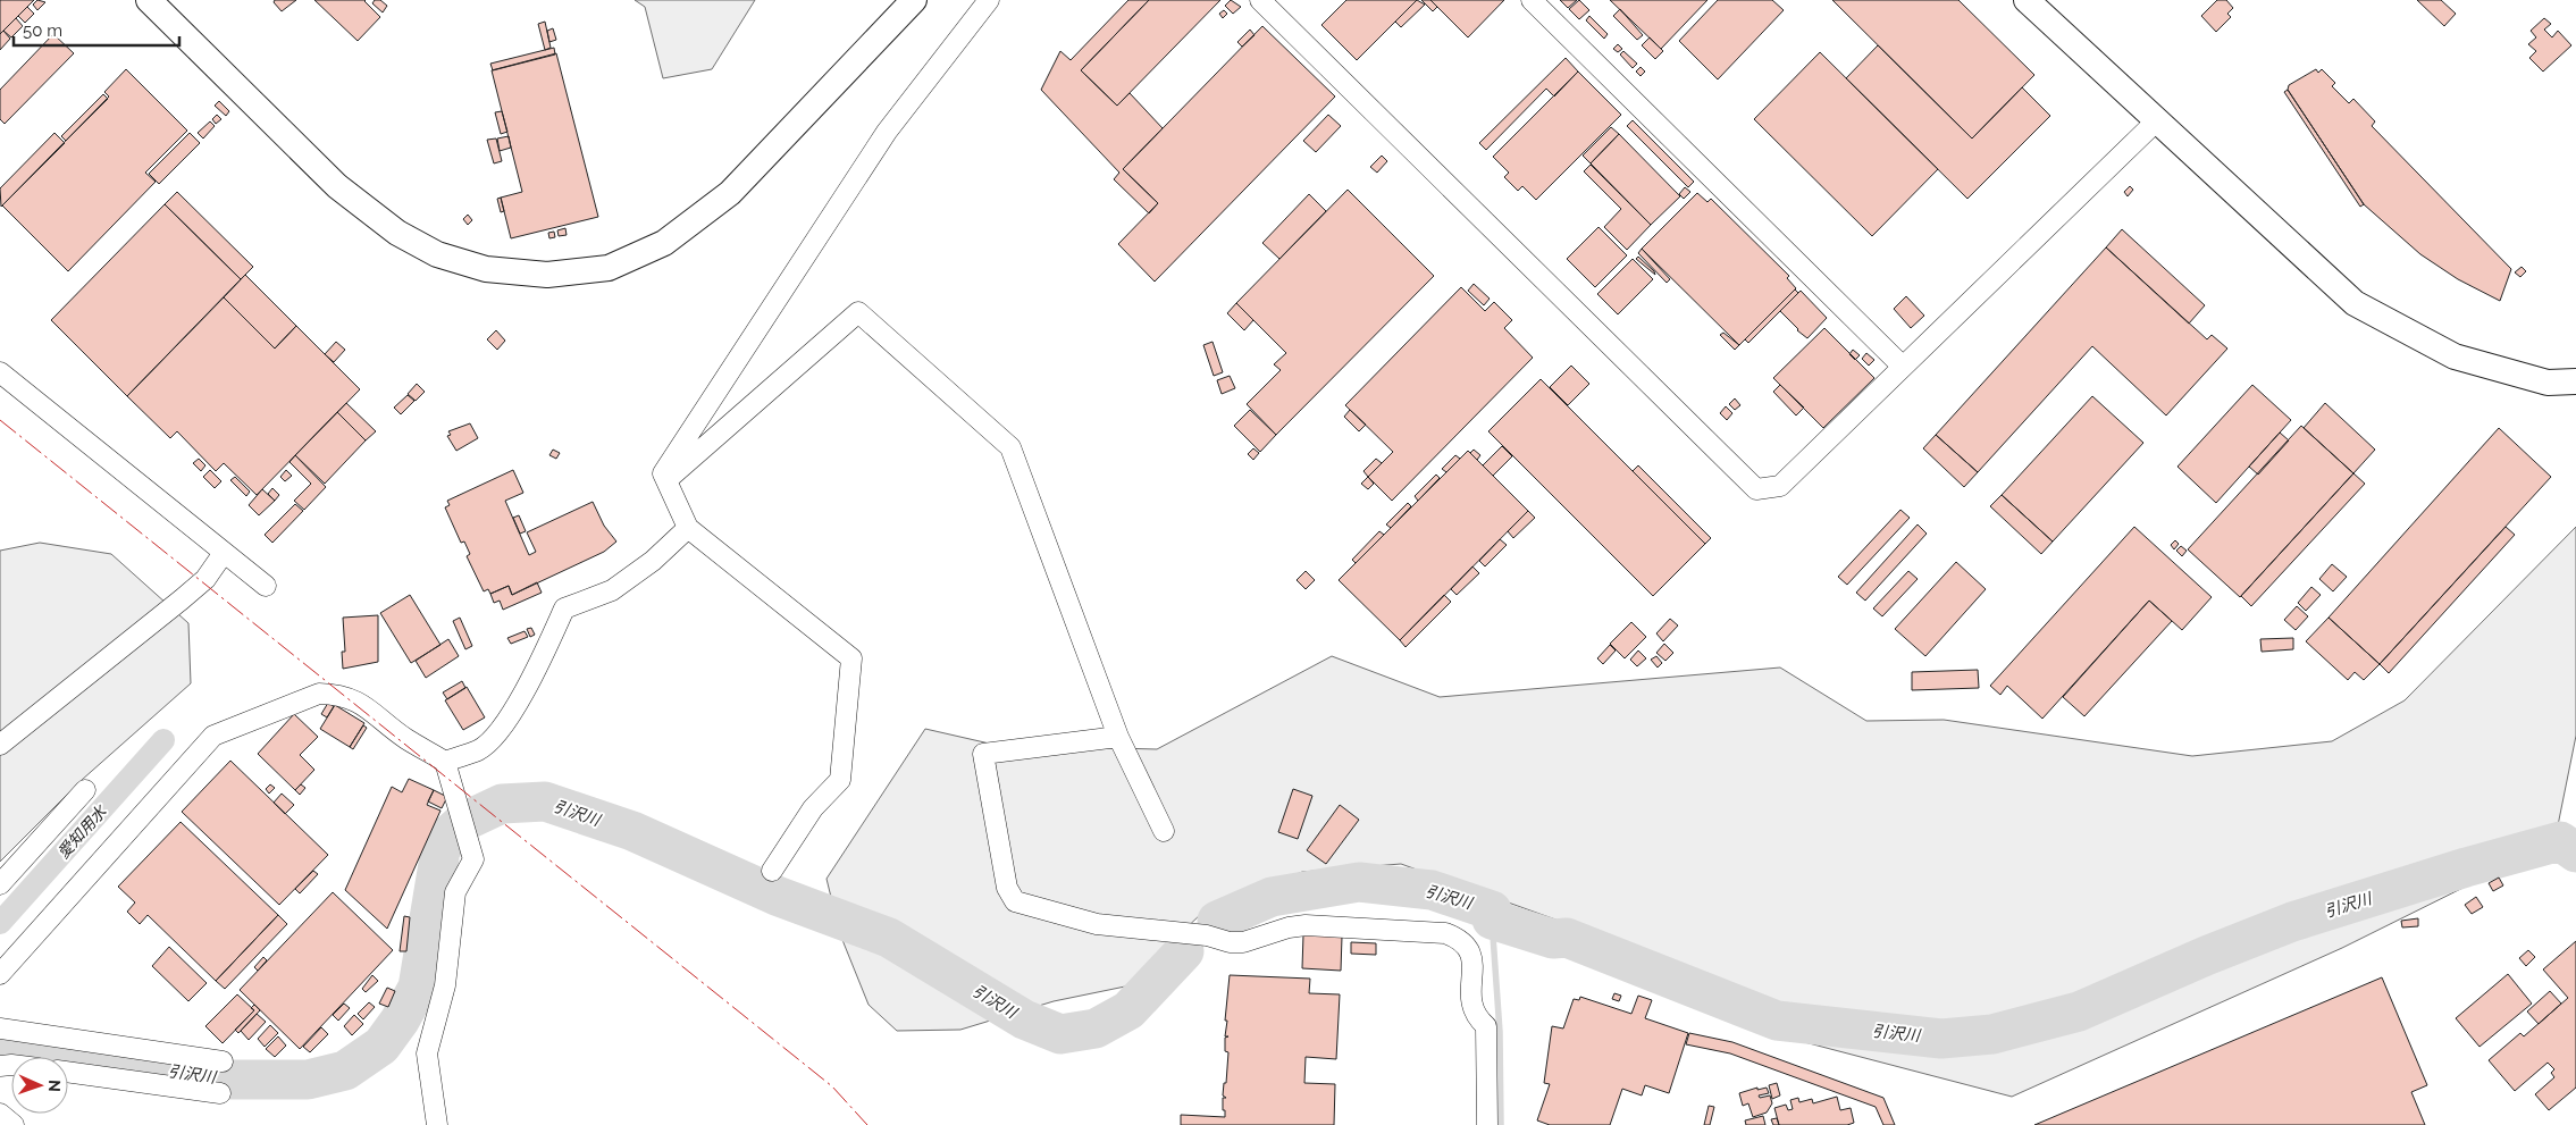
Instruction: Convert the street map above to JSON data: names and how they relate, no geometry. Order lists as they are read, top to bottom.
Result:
{
  "water": ["引沢川", "愛知用水"],
  "scale_bar": "50 m",
  "north": "right"
}
